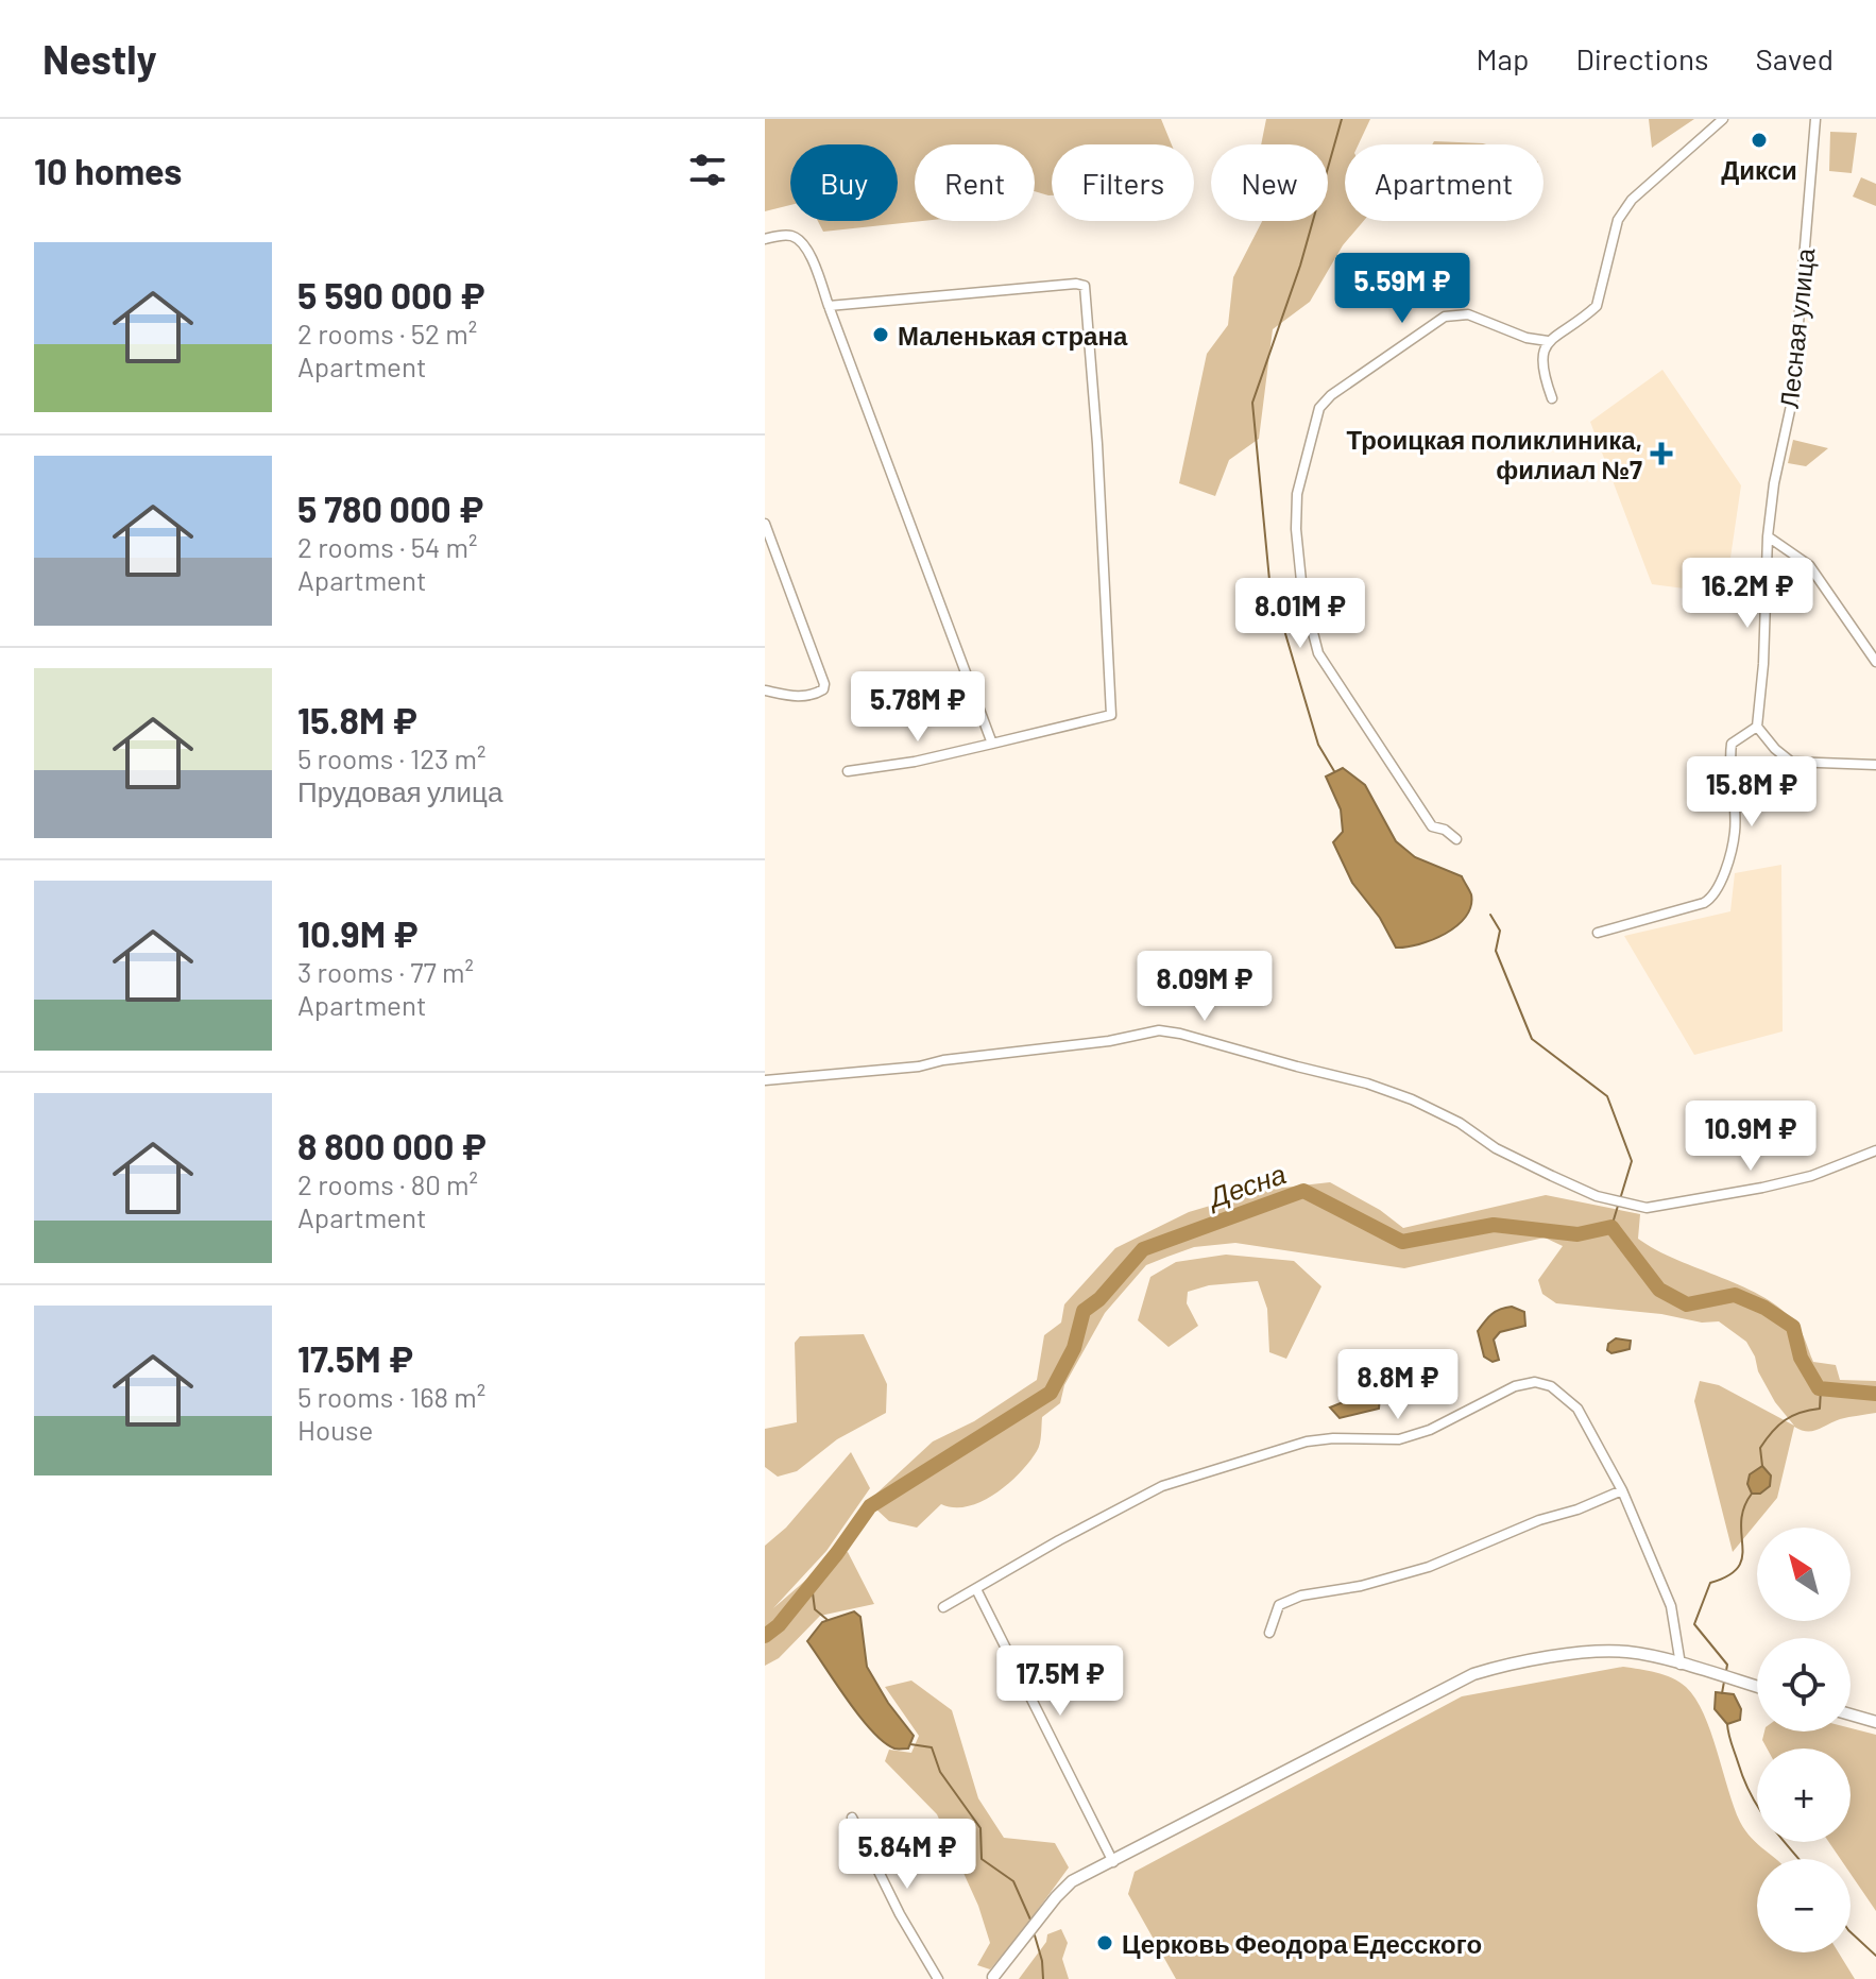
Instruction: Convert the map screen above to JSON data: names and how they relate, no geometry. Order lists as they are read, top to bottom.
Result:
{
  "streets": {
    "street": ["Лесная улица"]
  },
  "water": ["Десна"],
  "places": {
    "other": ["Дикси", "Маленькая страна", "Церковь Феодора Едесского"],
    "health": ["Троицкая поликлиника, филиал №7"]
  },
  "north": "top left",
  "page": {
    "header": "Nestly",
    "nav": ["Map", "Directions", "Saved"],
    "heading": "10 homes",
    "chip": [
      "Buy",
      "Rent",
      "Filters",
      "New",
      "Apartment"
    ],
    "list": [
      {
        "name": "5 590 000 ₽",
        "note": "2 rooms · 52 m² · Apartment"
      },
      {
        "name": "5 780 000 ₽",
        "note": "2 rooms · 54 m² · Apartment"
      },
      {
        "name": "15.8M ₽",
        "note": "5 rooms · 123 m² · Прудовая улица"
      },
      {
        "name": "10.9M ₽",
        "note": "3 rooms · 77 m² · Apartment"
      },
      {
        "name": "8 800 000 ₽",
        "note": "2 rooms · 80 m² · Apartment"
      },
      {
        "name": "17.5M ₽",
        "note": "5 rooms · 168 m² · House"
      }
    ],
    "price": [
      "5.59M ₽",
      "16.2M ₽",
      "8.01M ₽",
      "5.78M ₽",
      "15.8M ₽",
      "8.09M ₽",
      "10.9M ₽",
      "8.8M ₽",
      "17.5M ₽",
      "5.84M ₽"
    ],
    "map_buttons": ["+", "−"]
  }
}
